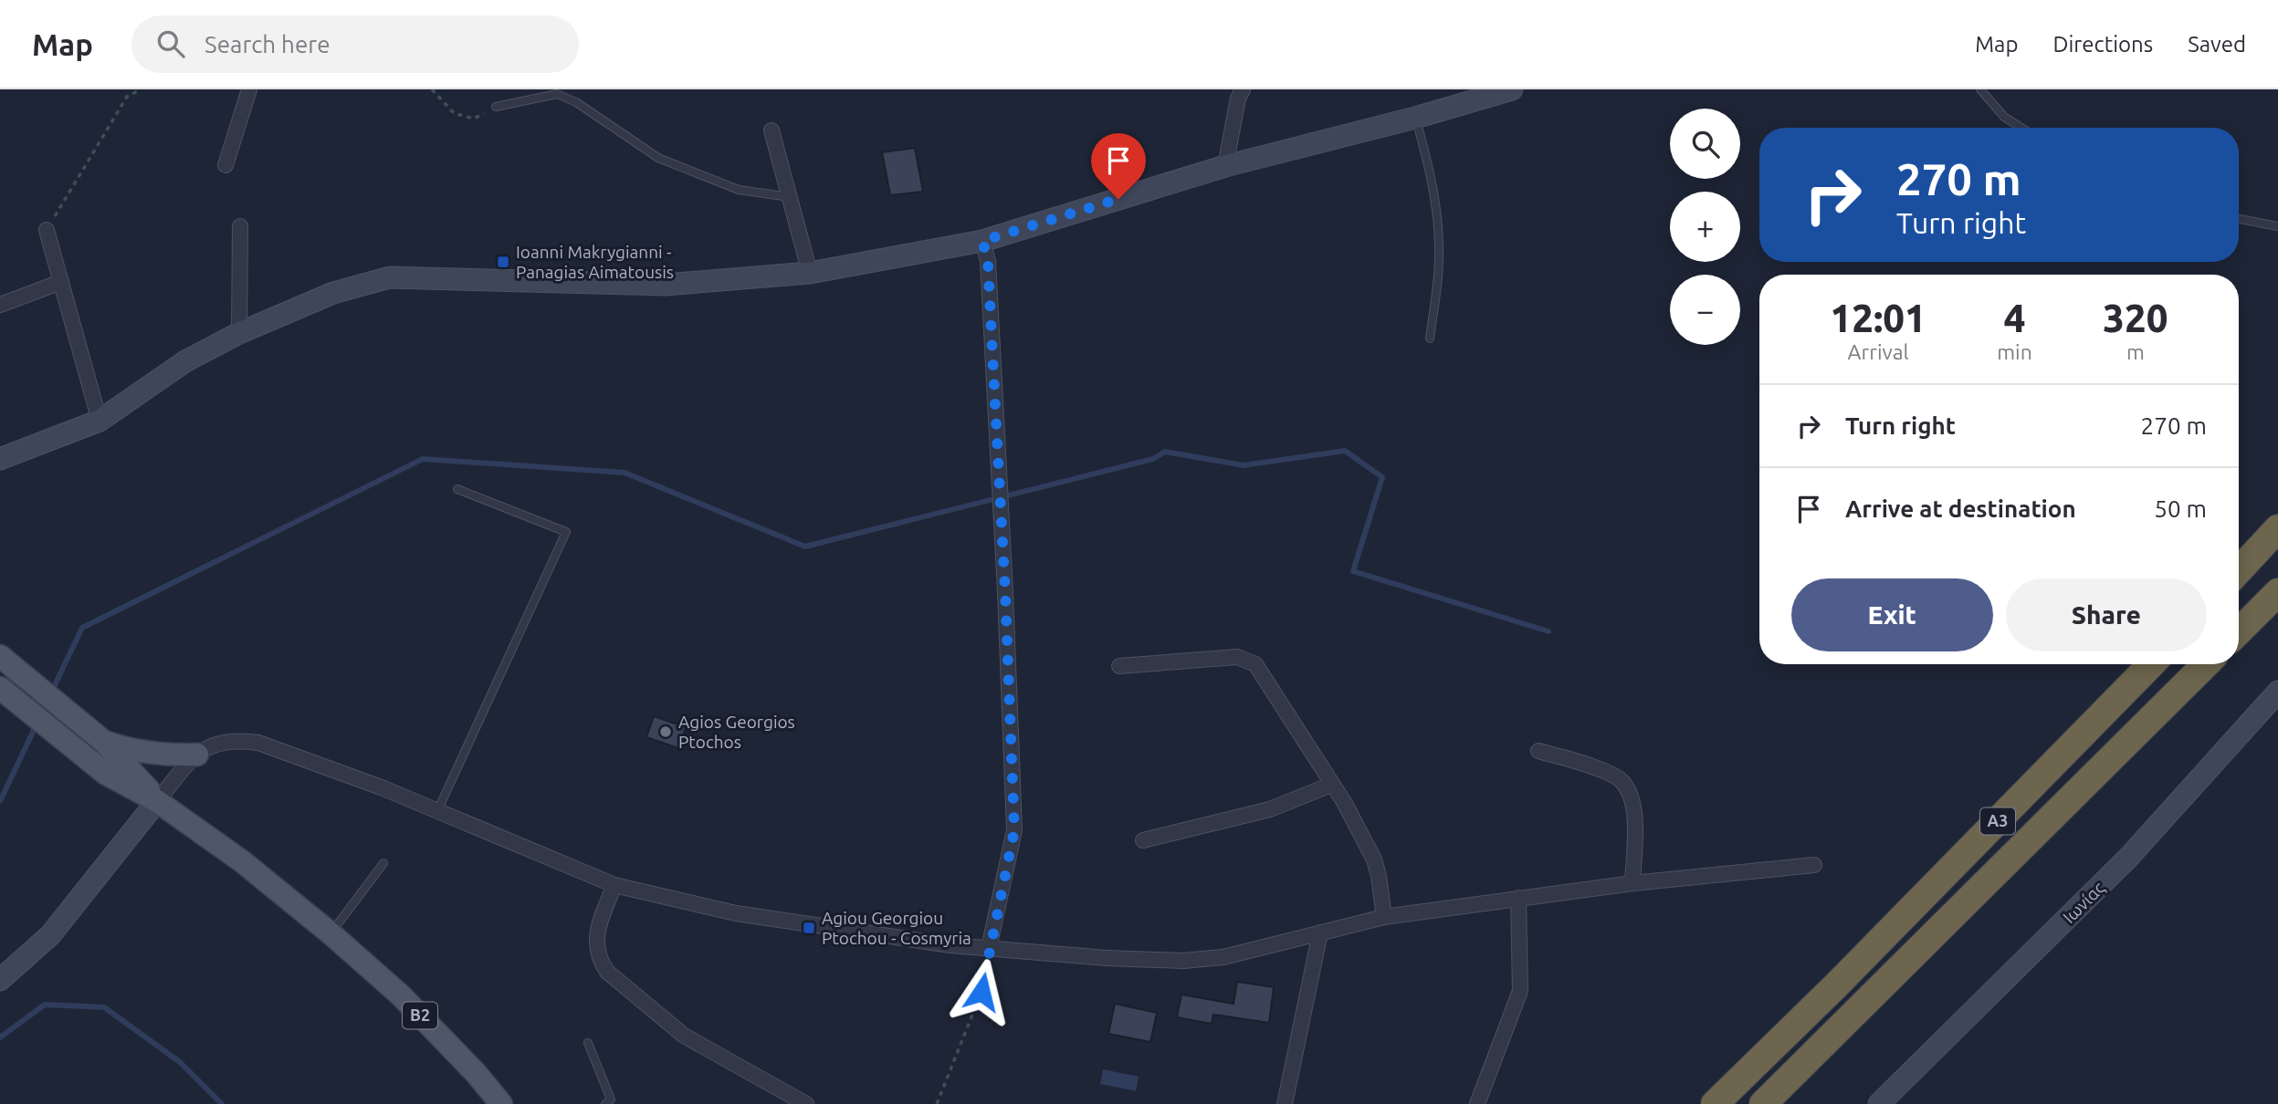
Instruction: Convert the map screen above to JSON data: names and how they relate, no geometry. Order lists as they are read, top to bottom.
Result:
{
  "streets": {
    "highway": ["A3"],
    "main road": ["Ιωνίας", "B2"]
  },
  "places": {
    "transit": ["Ioanni Makrygianni - Panagias Aimatousis", "Agiou Georgiou Ptochou - Cosmyria"],
    "other": ["Agios Georgios Ptochos"]
  },
  "page": {
    "header": "Map",
    "search": "Search here",
    "nav": ["Map", "Directions", "Saved"],
    "map_buttons": ["+", "−"],
    "turn": ["270 m", "Turn right"],
    "eta": [
      "12:01",
      "Arrival",
      "4",
      "min",
      "320",
      "m"
    ],
    "list": [
      {
        "name": "Turn right",
        "value": "270 m"
      },
      {
        "name": "Arrive at destination",
        "value": "50 m"
      }
    ],
    "buttons": ["Exit", "Share"]
  }
}
